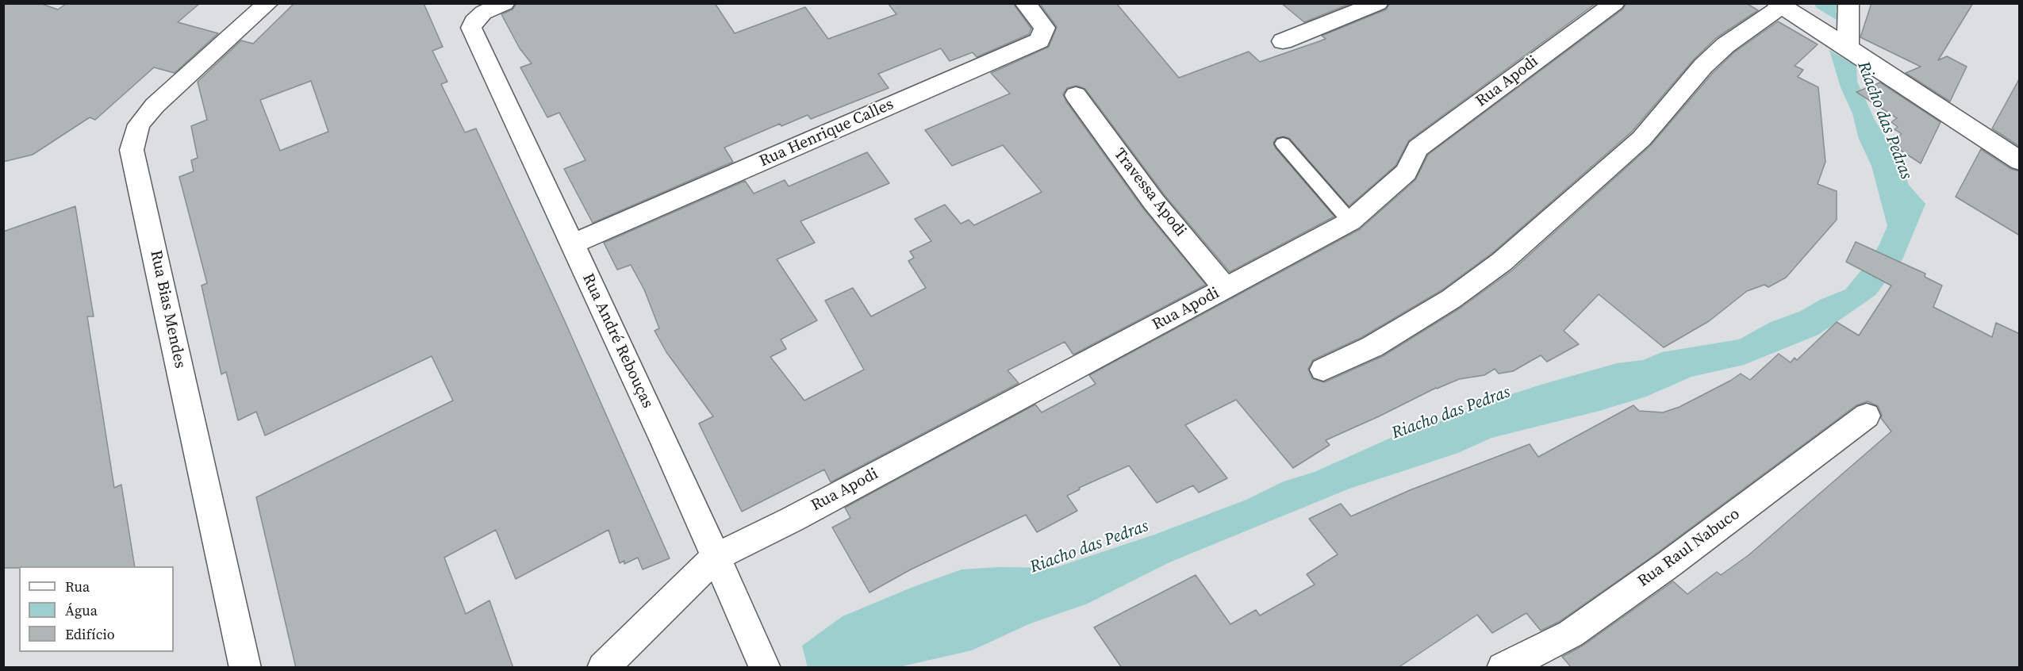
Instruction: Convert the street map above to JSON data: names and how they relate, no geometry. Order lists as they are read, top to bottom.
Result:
{
  "streets": {
    "street": [
      "Rua Apodi",
      "Rua Henrique Calles",
      "Travessa Apodi",
      "Rua Bias Mendes",
      "Rua André Rebouças",
      "Rua Raul Nabuco"
    ]
  },
  "crossings": [
    ["Rua Apodi", "Travessa Apodi"],
    ["Rua Apodi", "Rua André Rebouças"],
    ["Rua Henrique Calles", "Rua André Rebouças"]
  ],
  "water": ["Riacho das Pedras"],
  "legend": ["Rua", "Água", "Edifício"]
}
